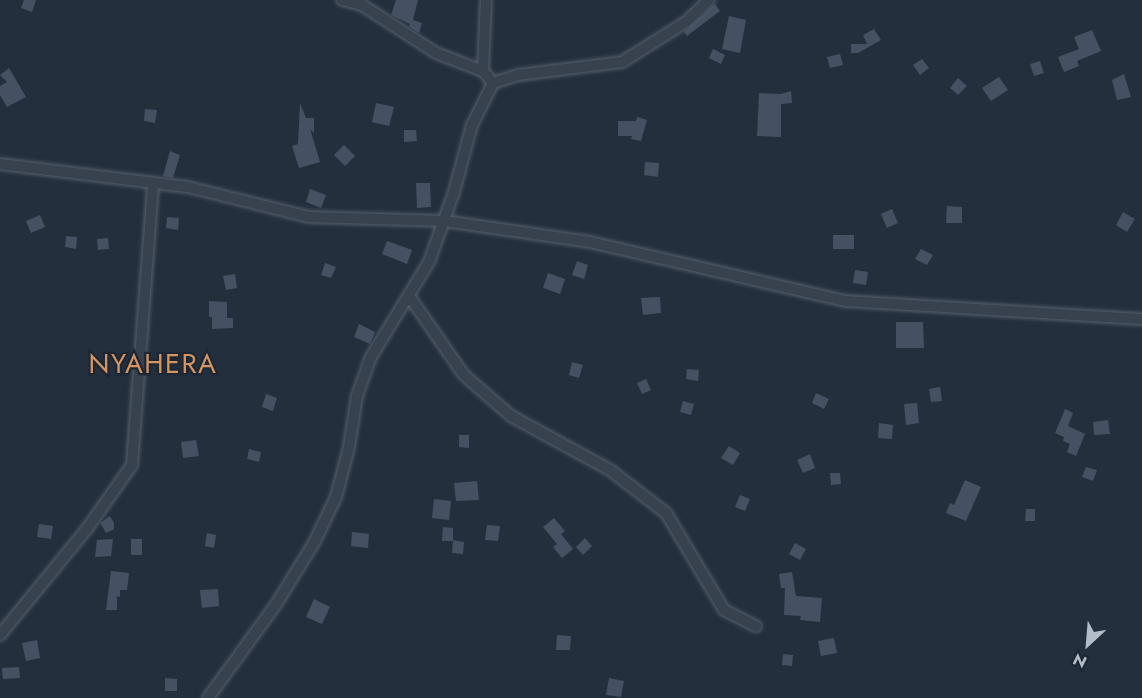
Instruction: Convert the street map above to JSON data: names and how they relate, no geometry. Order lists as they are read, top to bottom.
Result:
{
  "districts": ["NYAHERA"],
  "north": "bottom left"
}
